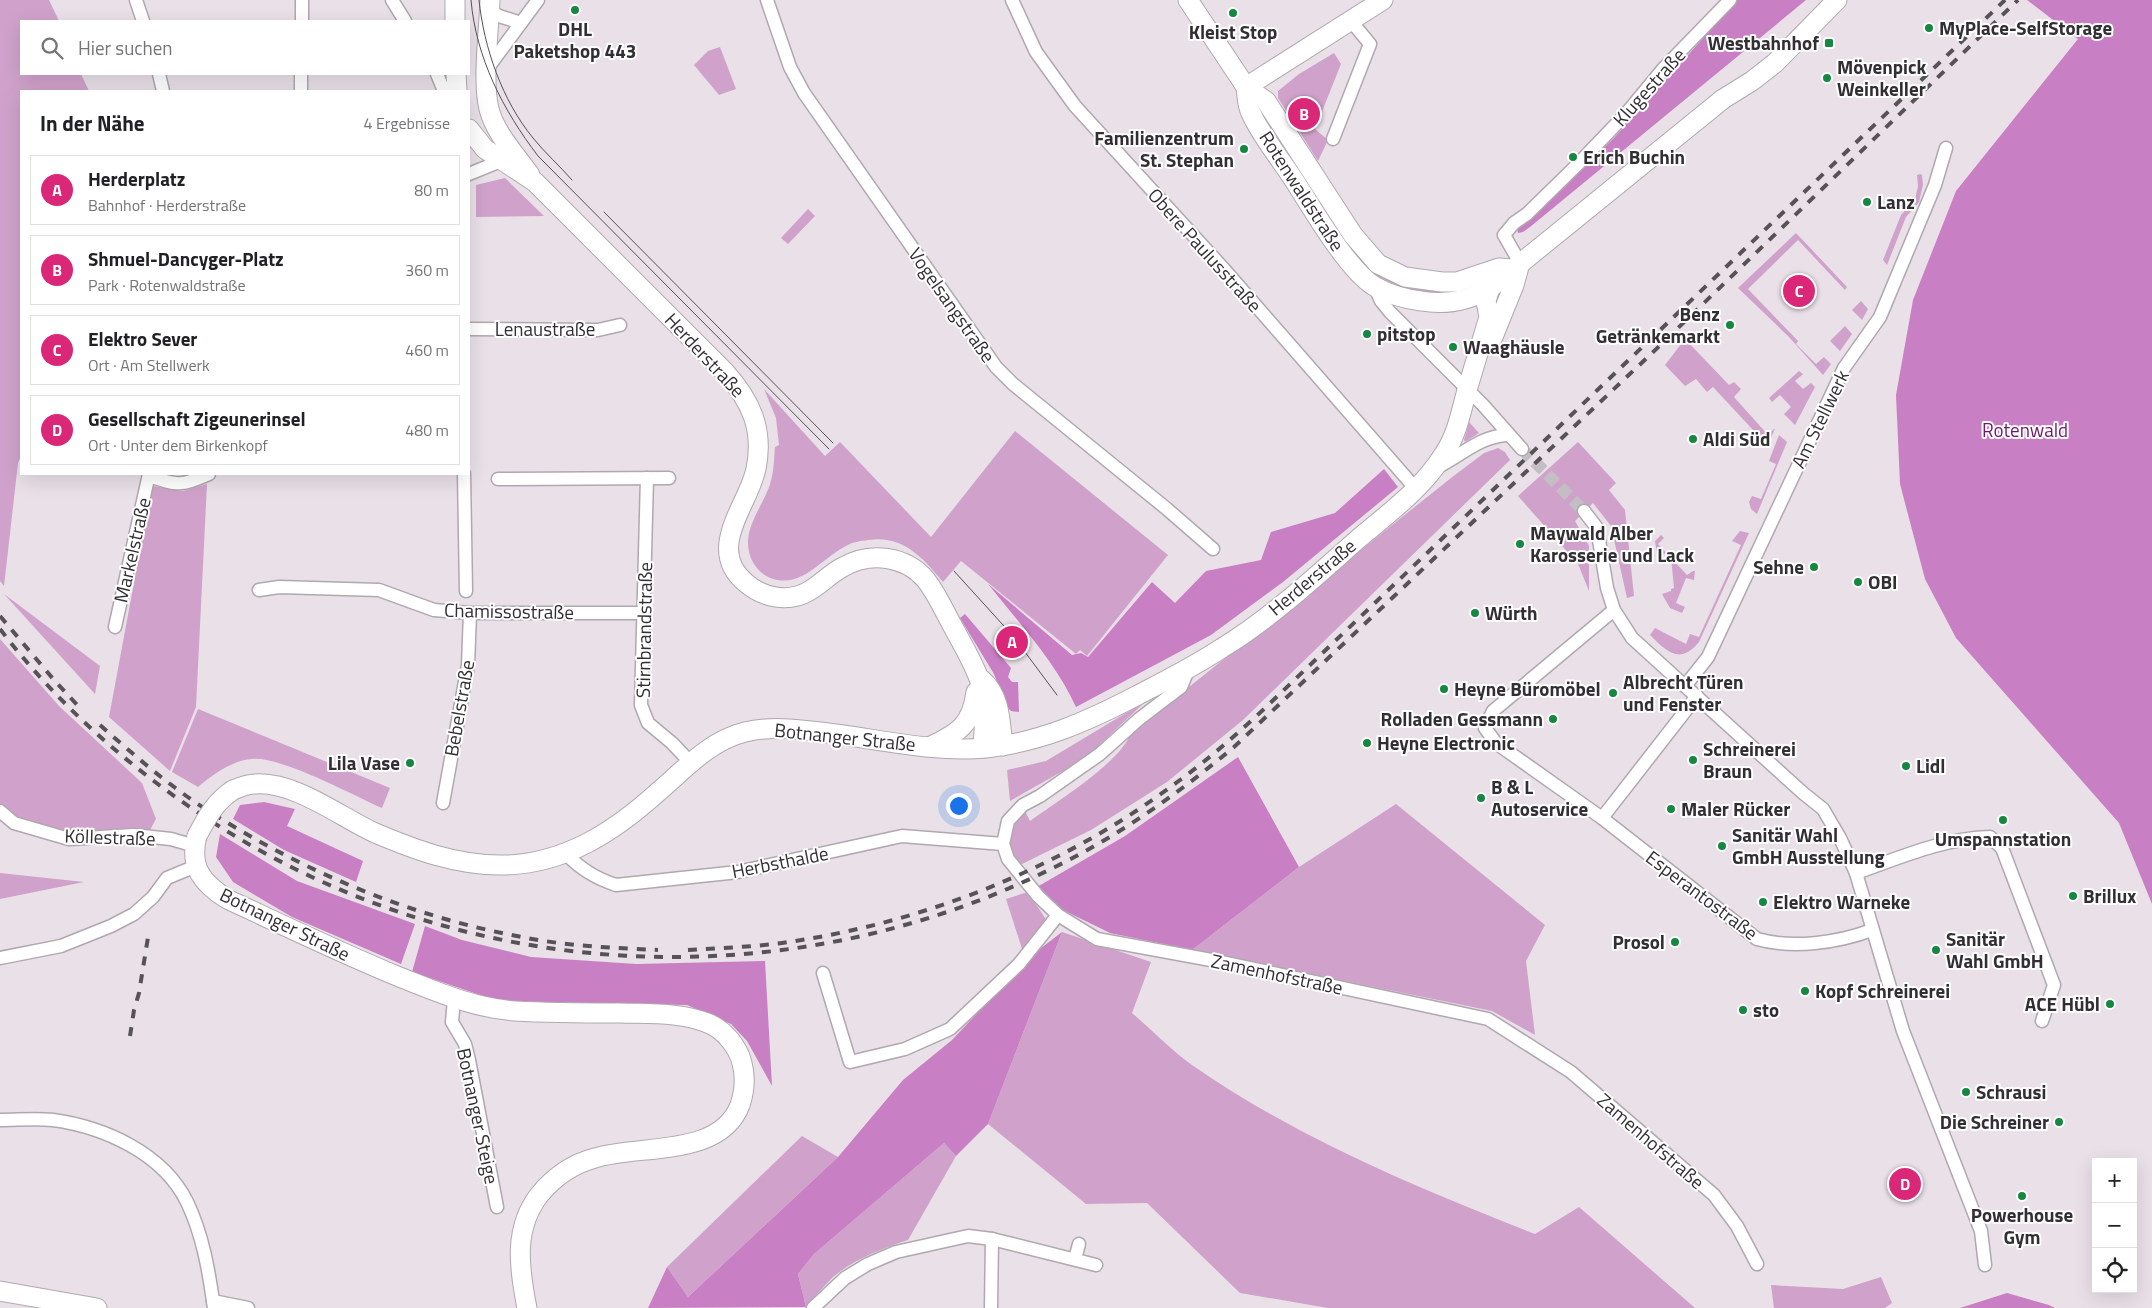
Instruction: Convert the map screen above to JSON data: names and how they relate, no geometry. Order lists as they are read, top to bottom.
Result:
{
  "streets": {
    "main road": ["Rotenwaldstraße", "Herderstraße", "Botnanger Straße"],
    "street": [
      "Klugestraße",
      "Obere Paulusstraße",
      "Vogelsangstraße",
      "Lenaustraße",
      "Am Stellwerk",
      "Markelstraße",
      "Chamissostraße",
      "Stirnbrandstraße",
      "Bebelstraße",
      "Köllestraße",
      "Herbsthalde",
      "Esperantostraße",
      "Zamenhofstraße",
      "Botnanger Steige"
    ]
  },
  "crossings": [
    ["Klugestraße", "Rotenwaldstraße"],
    ["Rotenwaldstraße", "Herderstraße"],
    ["Obere Paulusstraße", "Herderstraße"],
    ["Herderstraße", "Botnanger Straße"],
    ["Chamissostraße", "Stirnbrandstraße"],
    ["Chamissostraße", "Bebelstraße"],
    ["Stirnbrandstraße", "Botnanger Straße"],
    ["Botnanger Straße", "Köllestraße"],
    ["Botnanger Straße", "Herbsthalde"],
    ["Botnanger Straße", "Botnanger Steige"],
    ["Herbsthalde", "Zamenhofstraße"]
  ],
  "parks": ["Rotenwald"],
  "places": {
    "other": [
      "DHL Paketshop 443",
      "Kleist Stop",
      "MyPlace-SelfStorage",
      "Mövenpick Weinkeller",
      "Familienzentrum St. Stephan",
      "Erich Buchin",
      "Lanz",
      "Benz Getränkemarkt",
      "pitstop",
      "Waaghäusle",
      "Aldi Süd",
      "Maywald Alber Karosserie und Lack",
      "Sehne",
      "OBI",
      "Würth",
      "Heyne Büromöbel",
      "Albrecht Türen und Fenster",
      "Rolladen Gessmann",
      "Heyne Electronic",
      "Schreinerei Braun",
      "Lila Vase",
      "Lidl",
      "B & L Autoservice",
      "Maler Rücker",
      "Umspannstation",
      "Sanitär Wahl GmbH Ausstellung",
      "Brillux",
      "Elektro Warneke",
      "Prosol",
      "Sanitär Wahl GmbH",
      "Kopf Schreinerei",
      "ACE Hübl",
      "sto",
      "Schrausi",
      "Die Schreiner",
      "Powerhouse Gym"
    ],
    "transit": ["Westbahnhof"]
  },
  "page": {
    "search": "Hier suchen",
    "heading": ["In der Nähe", "4 Ergebnisse"],
    "pins": [
      "B",
      "C",
      "A",
      "D"
    ],
    "list": [
      {
        "mark": "A",
        "name": "Herderplatz",
        "note": "Bahnhof · Herderstraße",
        "value": "80 m"
      },
      {
        "mark": "B",
        "name": "Shmuel-Dancyger-Platz",
        "note": "Park · Rotenwaldstraße",
        "value": "360 m"
      },
      {
        "mark": "C",
        "name": "Elektro Sever",
        "note": "Ort · Am Stellwerk",
        "value": "460 m"
      },
      {
        "mark": "D",
        "name": "Gesellschaft Zigeunerinsel",
        "note": "Ort · Unter dem Birkenkopf",
        "value": "480 m"
      }
    ],
    "map_buttons": ["+", "−"]
  }
}
